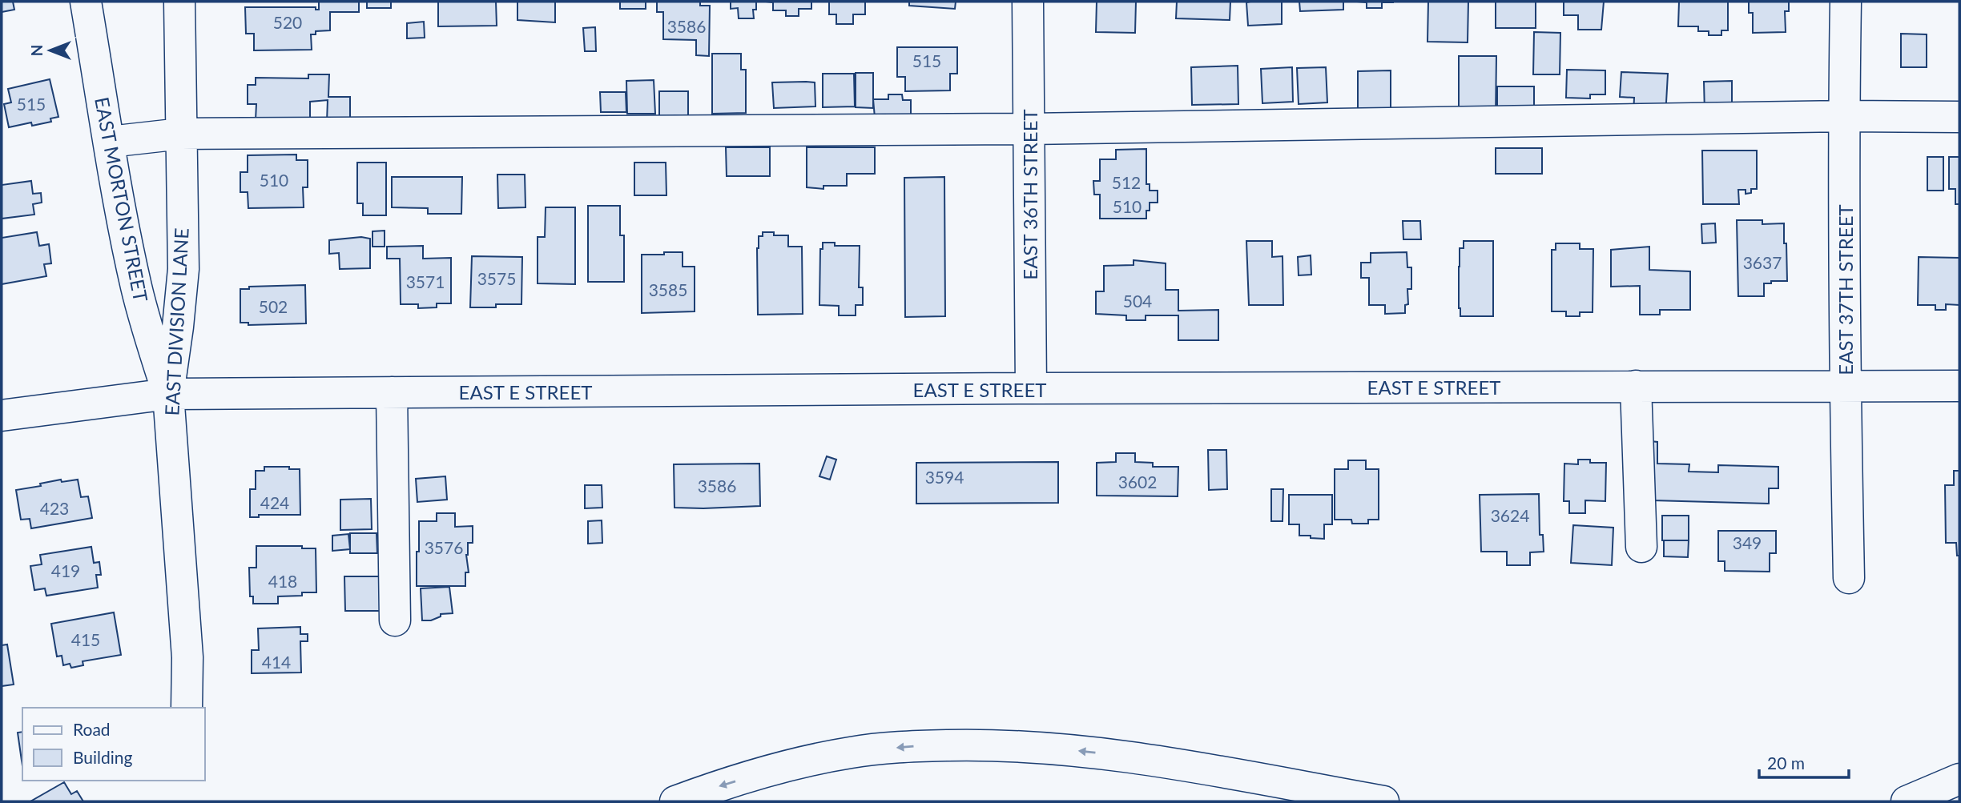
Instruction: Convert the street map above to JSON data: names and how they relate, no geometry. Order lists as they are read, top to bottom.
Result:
{
  "streets": {
    "main road": [
      "EAST 36TH STREET",
      "EAST MORTON STREET",
      "EAST 37TH STREET",
      "EAST DIVISION LANE",
      "EAST E STREET"
    ]
  },
  "crossings": [
    ["EAST 36TH STREET", "EAST E STREET"],
    ["EAST MORTON STREET", "EAST DIVISION LANE"],
    ["EAST MORTON STREET", "EAST E STREET"],
    ["EAST 37TH STREET", "EAST E STREET"],
    ["EAST DIVISION LANE", "EAST E STREET"]
  ],
  "house_numbers": [
    "520",
    "3586",
    "515",
    "515",
    "510",
    "512",
    "510",
    "3637",
    "3575",
    "3571",
    "3585",
    "504",
    "502",
    "3594",
    "3602",
    "3586",
    "424",
    "423",
    "3624",
    "349",
    "3576",
    "419",
    "418",
    "415",
    "414"
  ],
  "legend": ["Road", "Building"],
  "scale_bar": "20 m",
  "north": "left"
}
